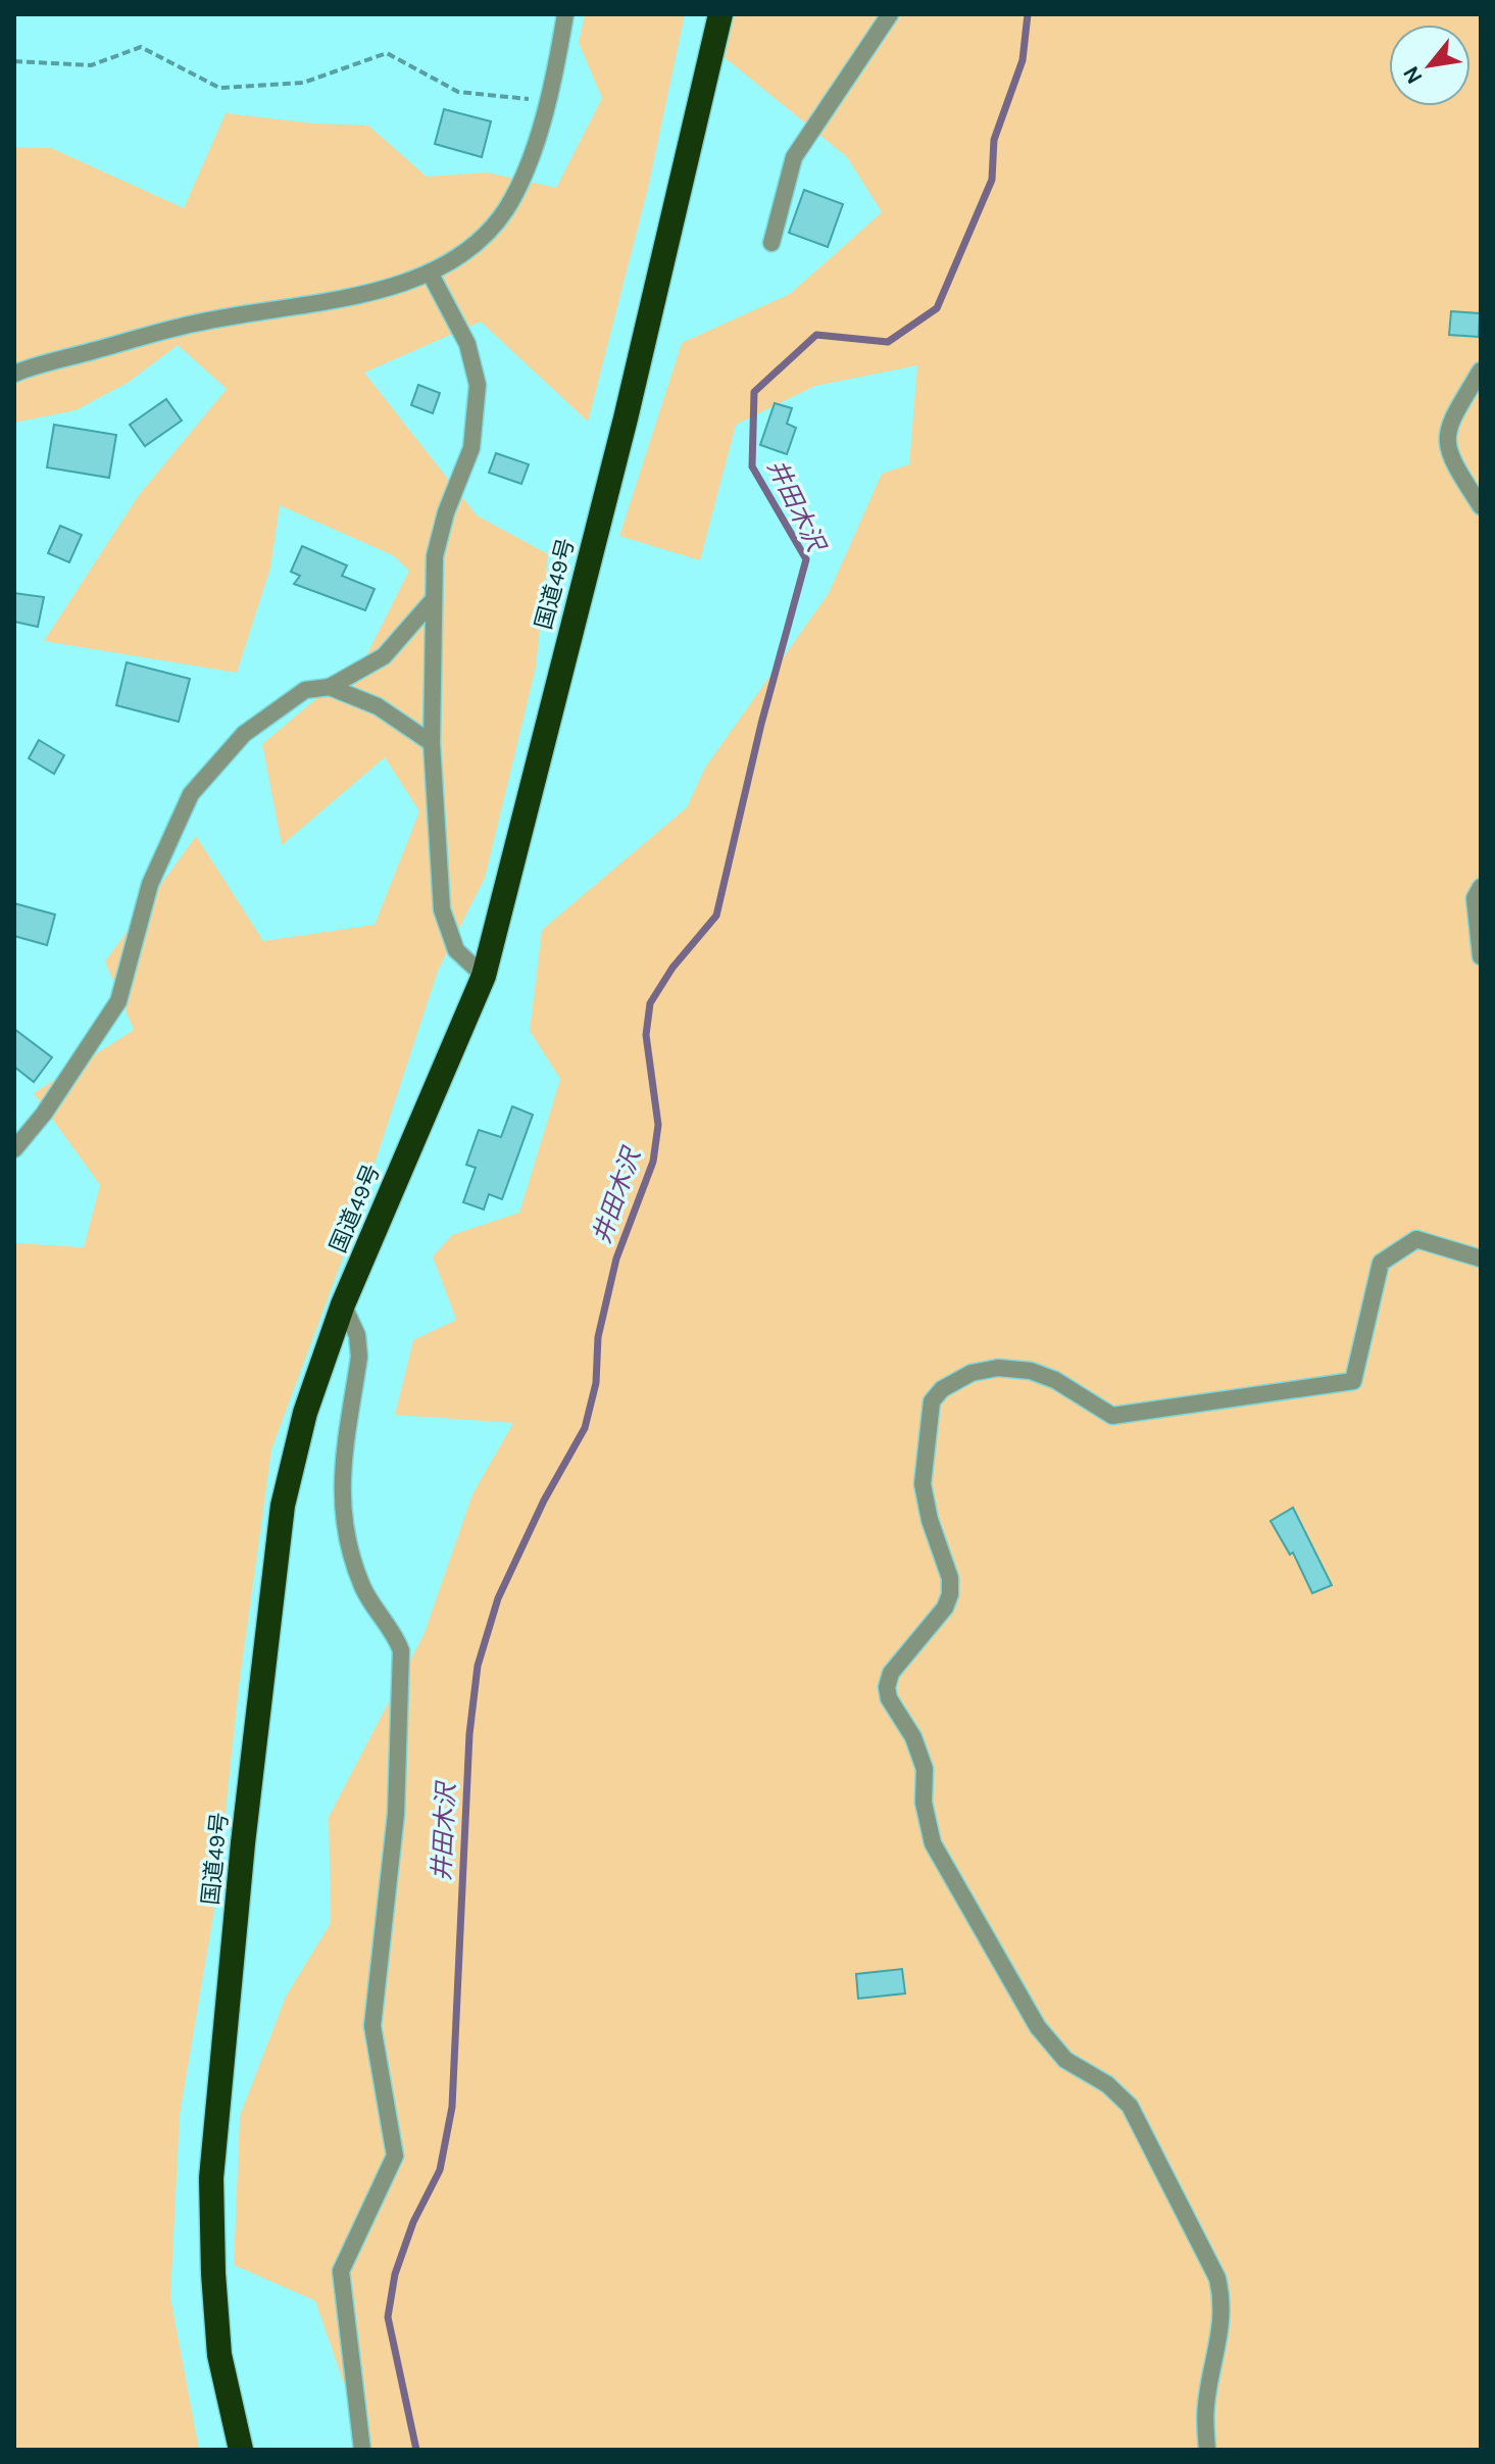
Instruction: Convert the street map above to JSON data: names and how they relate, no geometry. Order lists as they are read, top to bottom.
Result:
{
  "streets": {
    "highway": ["国道49号"]
  },
  "water": ["井田木沢"],
  "north": "bottom left"
}
